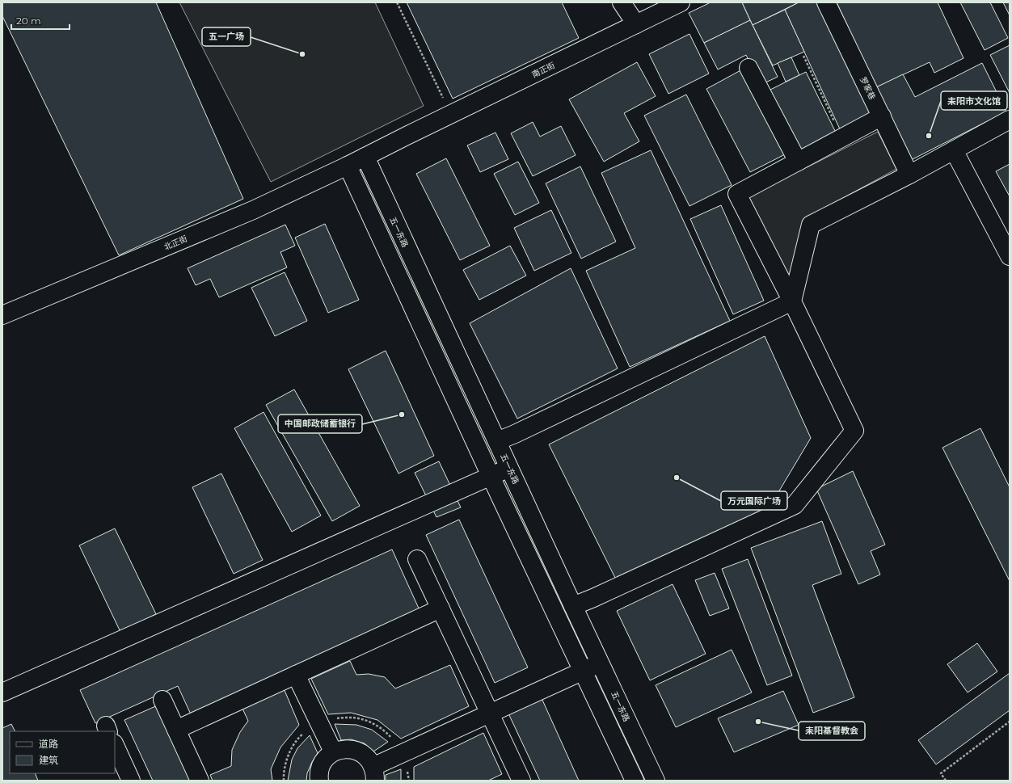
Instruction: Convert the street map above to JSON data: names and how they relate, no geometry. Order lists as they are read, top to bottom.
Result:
{
  "streets": {
    "street": [
      "南正街",
      "罗家巷",
      "五一东路",
      "北正街"
    ]
  },
  "crossings": [
    ["南正街", "五一东路"],
    ["南正街", "北正街"],
    ["五一东路", "北正街"]
  ],
  "places": [
    "五一广场",
    "耒阳市文化馆",
    "中国邮政储蓄银行",
    "万元国际广场",
    "耒阳基督教会"
  ],
  "legend": ["道路", "建筑"],
  "scale_bar": "20 m"
}
